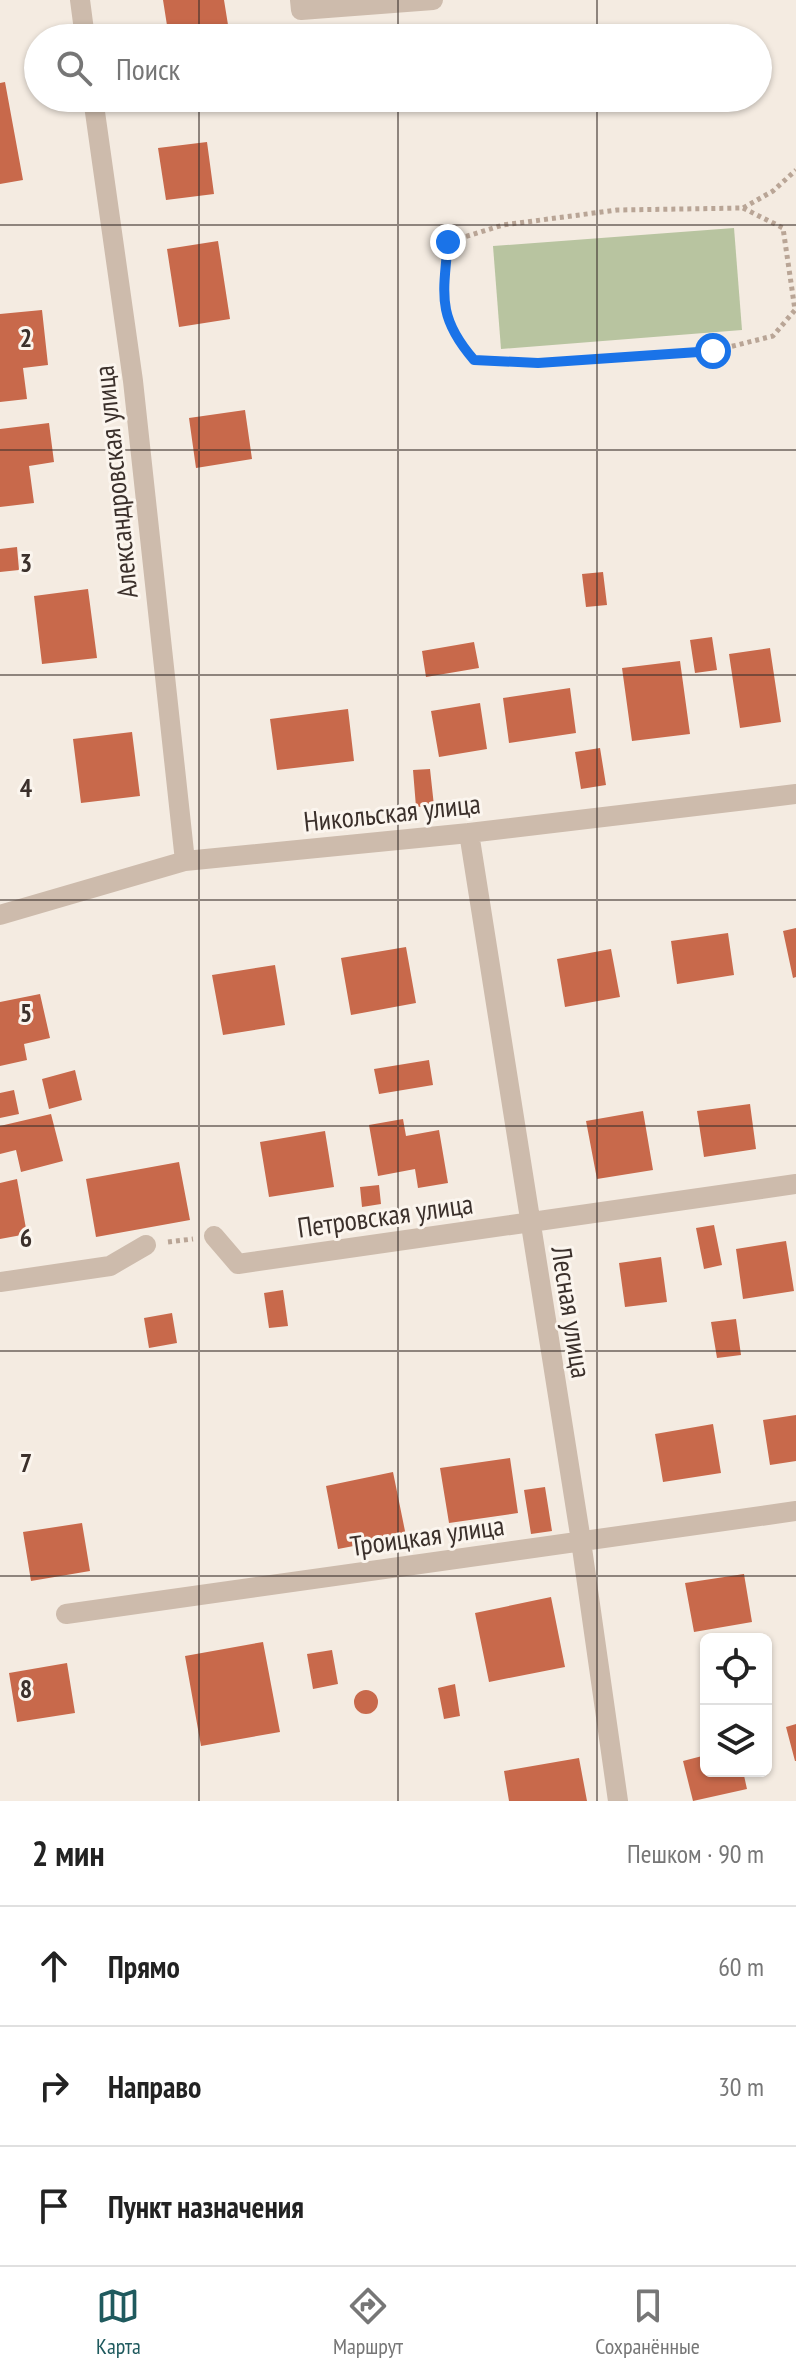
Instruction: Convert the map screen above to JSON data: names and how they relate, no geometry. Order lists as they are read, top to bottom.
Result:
{
  "streets": {
    "street": [
      "Александровская улица",
      "Никольская улица",
      "Петровская улица",
      "Лесная улица",
      "Троицкая улица"
    ]
  },
  "crossings": [
    ["Александровская улица", "Никольская улица"],
    ["Никольская улица", "Лесная улица"],
    ["Петровская улица", "Лесная улица"],
    ["Лесная улица", "Троицкая улица"]
  ],
  "page": {
    "search": "Поиск",
    "heading": ["2 мин", "Пешком · 90 m"],
    "list": [
      ["Прямо", "60 m"],
      ["Направо", "30 m"],
      "Пункт назначения"
    ],
    "nav": ["Карта", "Маршрут", "Сохранённые"]
  },
  "grid": {
    "rows": [
      "2",
      "3",
      "4",
      "5",
      "6",
      "7",
      "8"
    ]
  }
}
